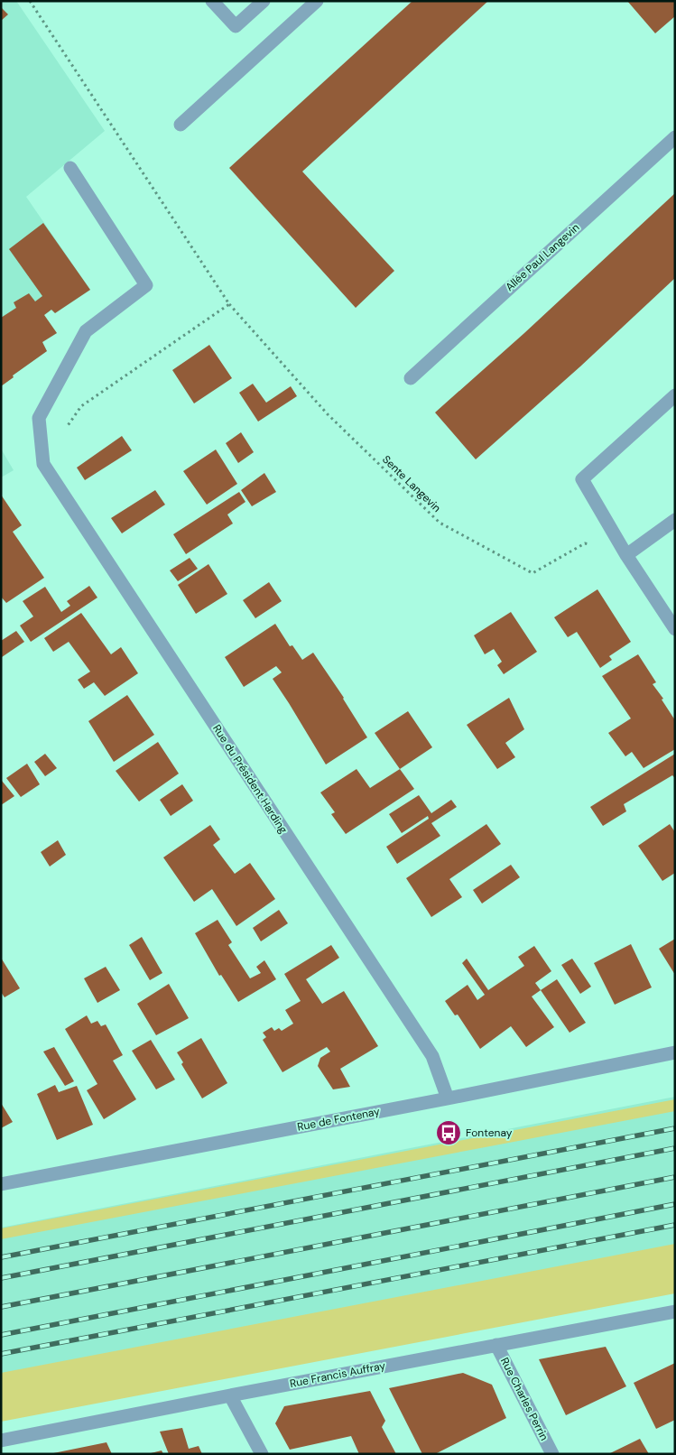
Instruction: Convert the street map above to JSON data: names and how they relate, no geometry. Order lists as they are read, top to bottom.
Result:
{
  "streets": {
    "street": [
      "Allée Paul Langevin",
      "Rue du Président Harding",
      "Rue de Fontenay",
      "Rue Francis Auffray",
      "Rue Charles Perrin"
    ],
    "path": ["Sente Langevin"]
  },
  "crossings": [
    ["Rue du Président Harding", "Rue de Fontenay"],
    ["Rue Francis Auffray", "Rue Charles Perrin"]
  ],
  "places": {
    "bus stop": ["Fontenay"]
  }
}
